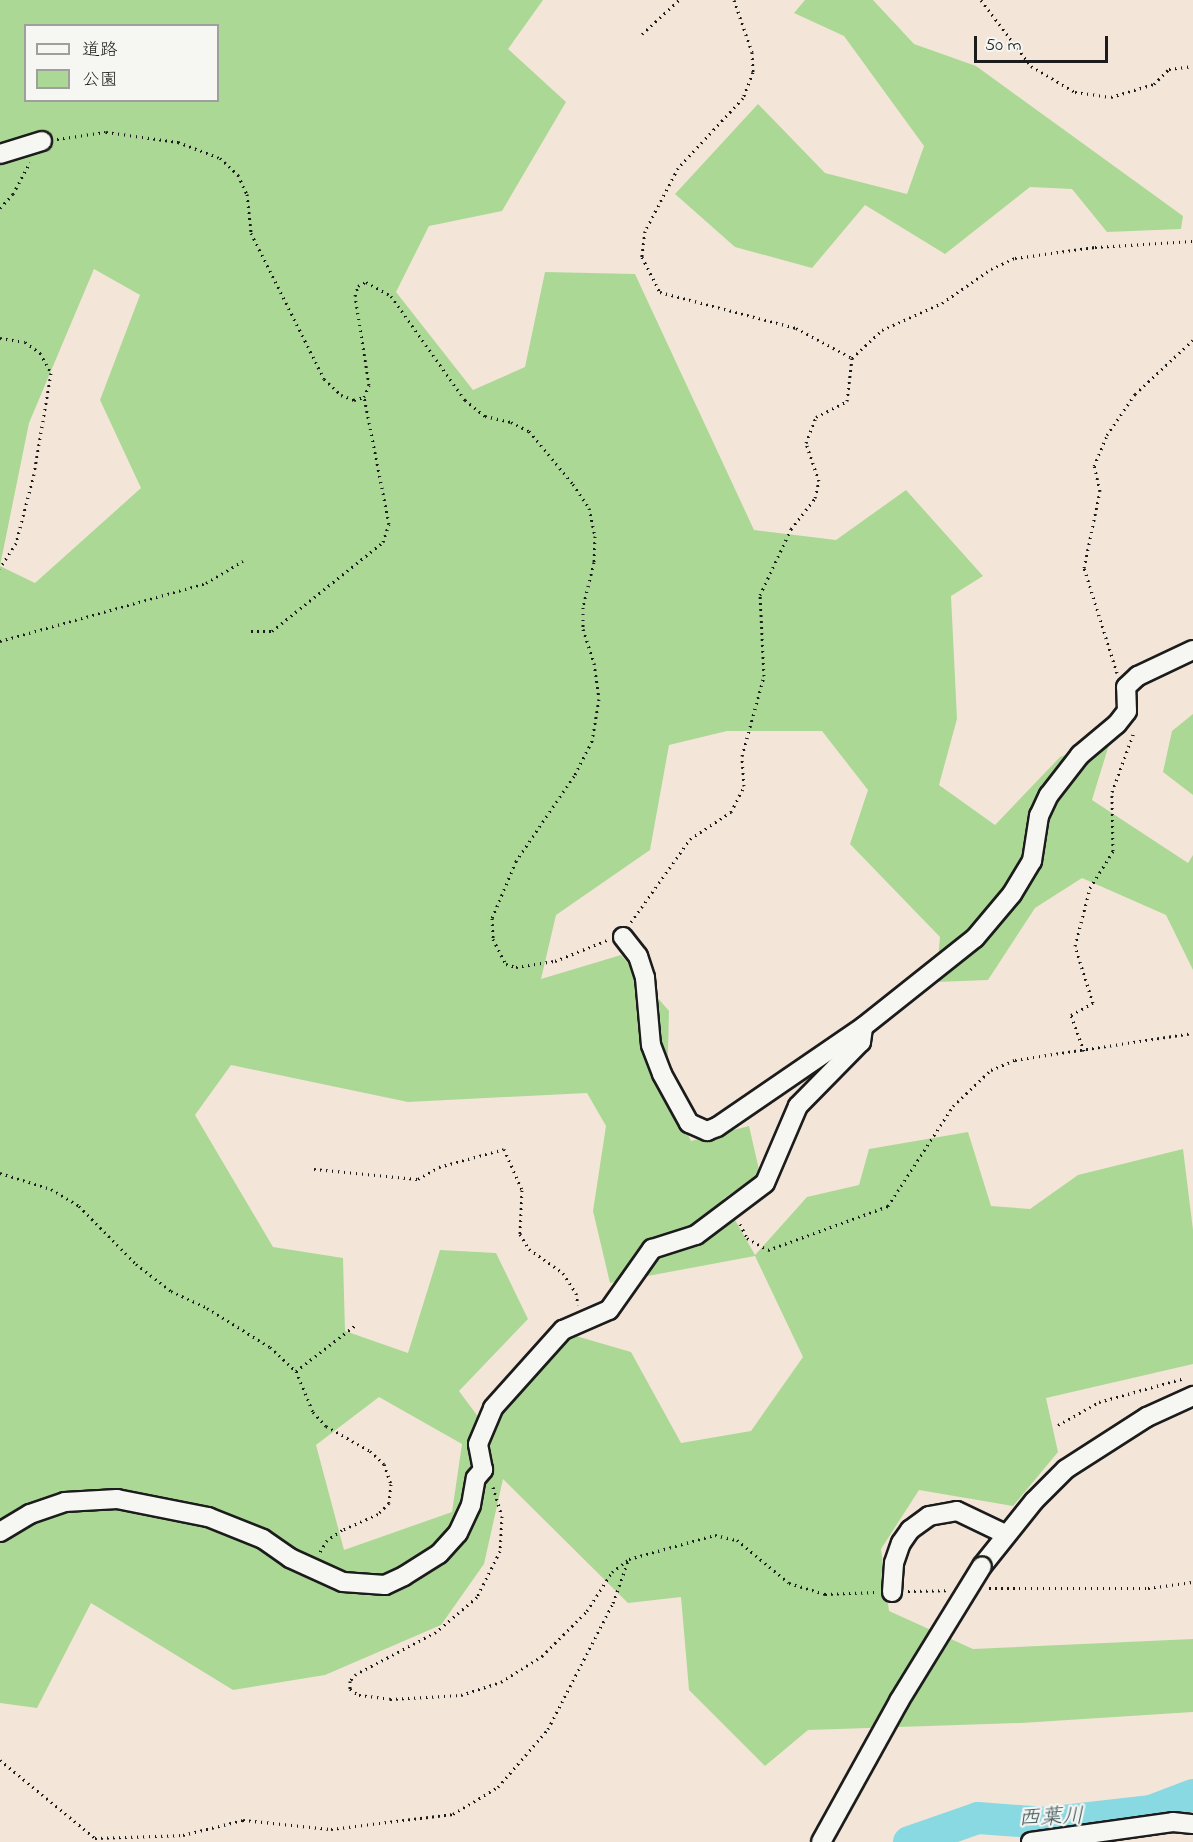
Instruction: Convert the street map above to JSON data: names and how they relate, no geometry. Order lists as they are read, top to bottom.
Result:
{
  "water": ["西葉川"],
  "legend": ["道路", "公園"],
  "scale_bar": "50 m"
}
